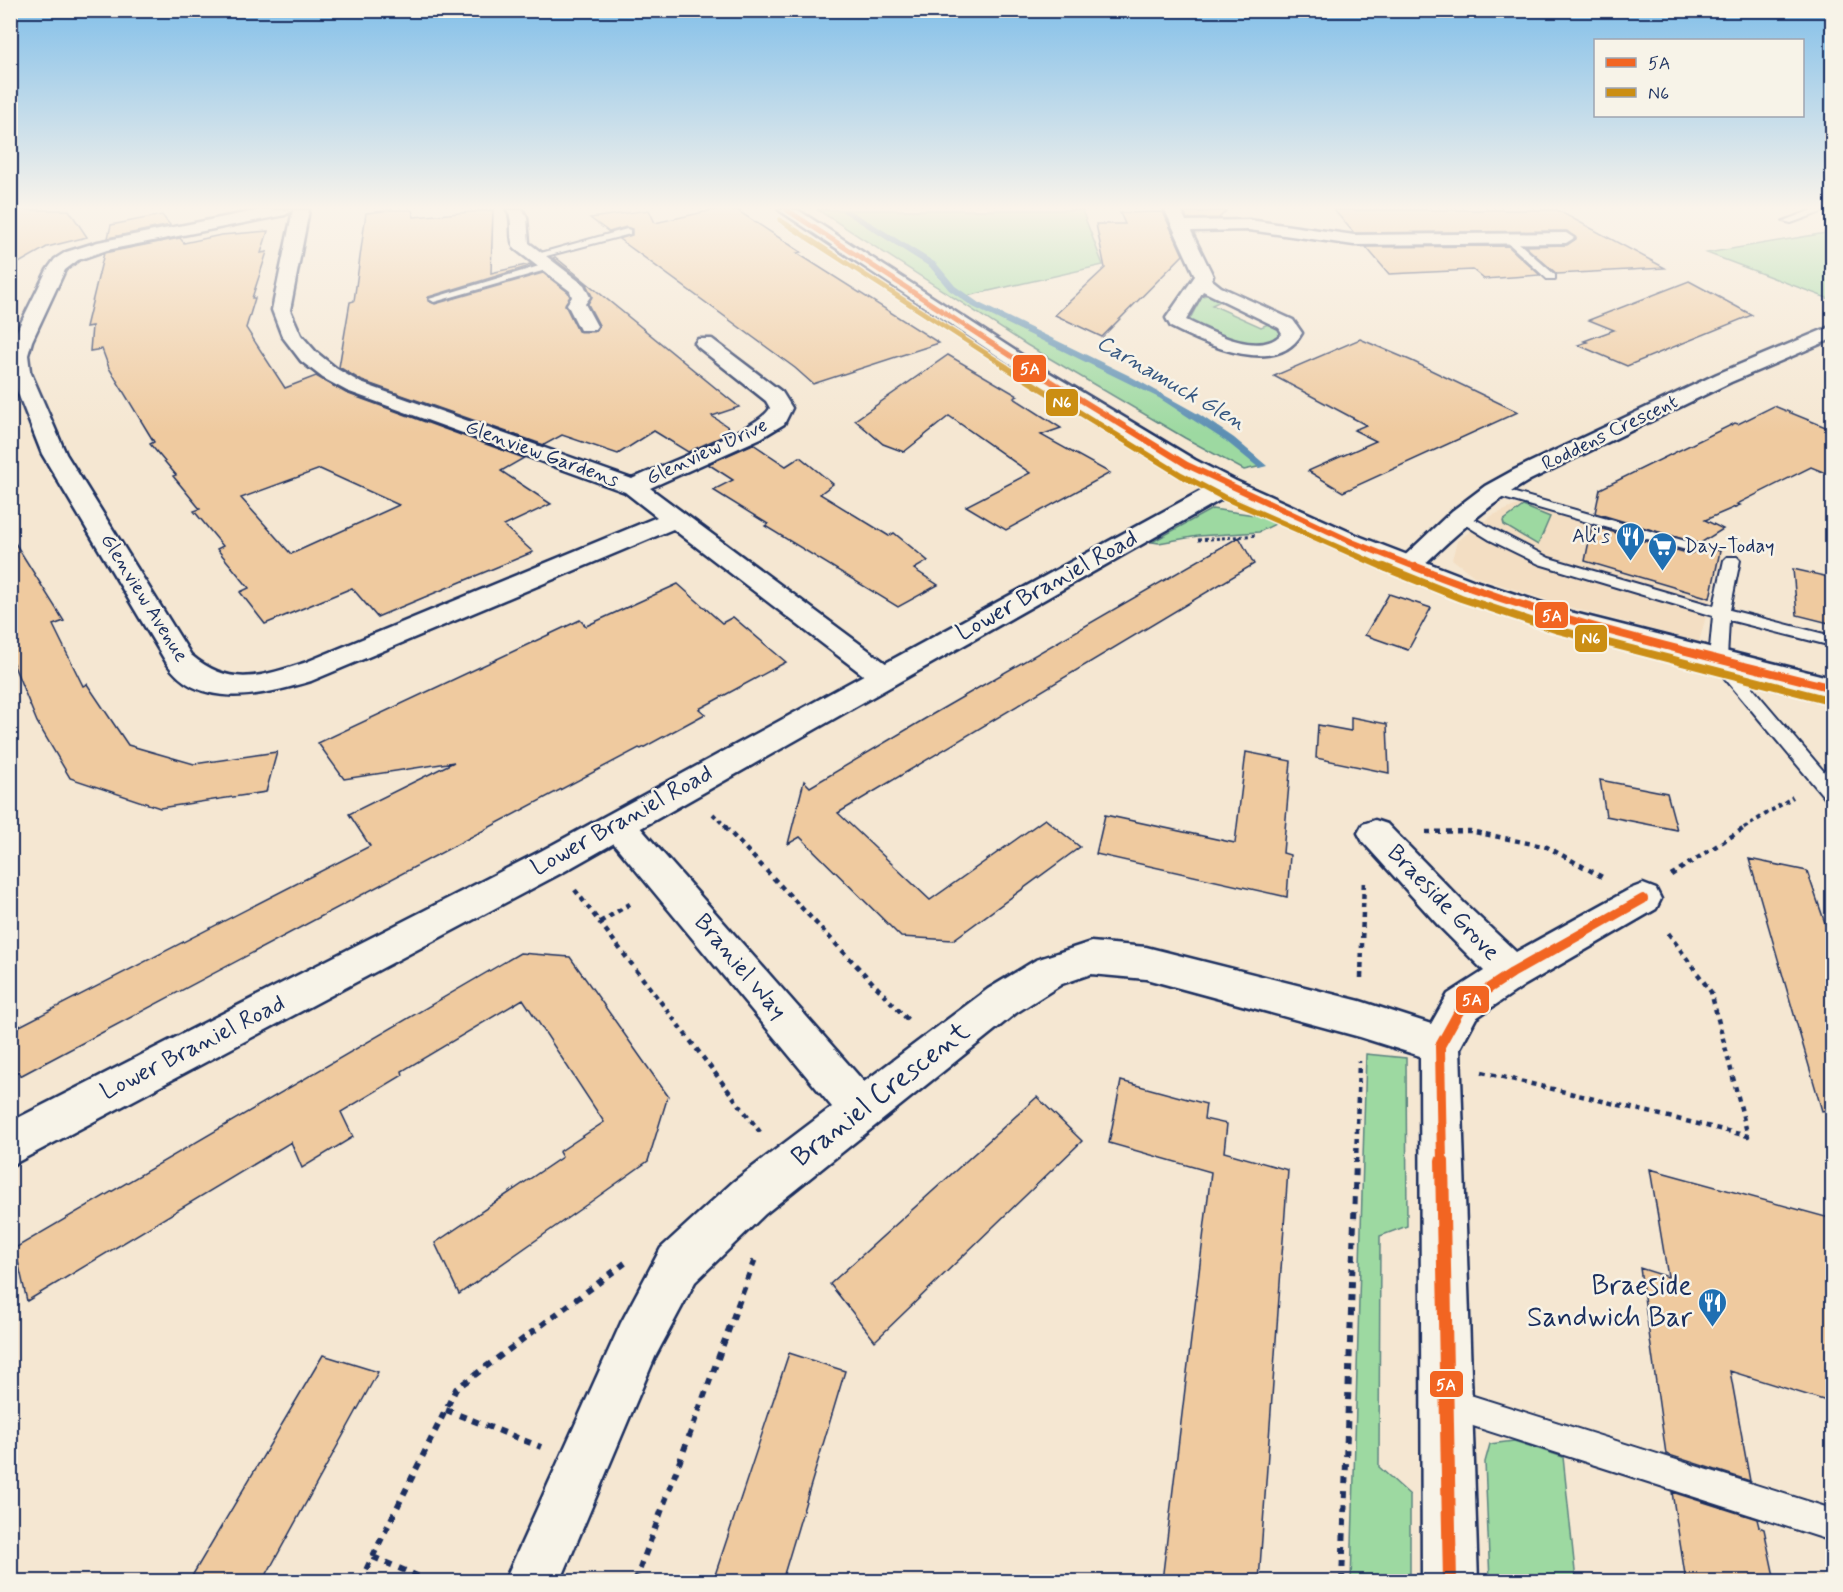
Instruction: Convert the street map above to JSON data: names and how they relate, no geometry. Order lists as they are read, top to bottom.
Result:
{
  "streets": {
    "street": [
      "Roddens Crescent",
      "Glenview Drive",
      "Glenview Gardens",
      "Lower Braniel Road",
      "Glenview Avenue",
      "Braeside Grove",
      "Braniel Way",
      "Braniel Crescent"
    ]
  },
  "crossings": [
    ["Glenview Drive", "Glenview Gardens"],
    ["Glenview Gardens", "Lower Braniel Road"],
    ["Glenview Gardens", "Glenview Avenue"],
    ["Lower Braniel Road", "Braniel Way"],
    ["Braeside Grove", "Braniel Crescent"],
    ["Braniel Way", "Braniel Crescent"]
  ],
  "water": ["Carnamuck Glen"],
  "places": {
    "restaurant": ["Ali's", "Braeside Sandwich Bar"],
    "supermarket": ["Day-Today"]
  },
  "lines": ["transit line 5A", "transit line N6"],
  "legend": ["5A", "N6"]
}
